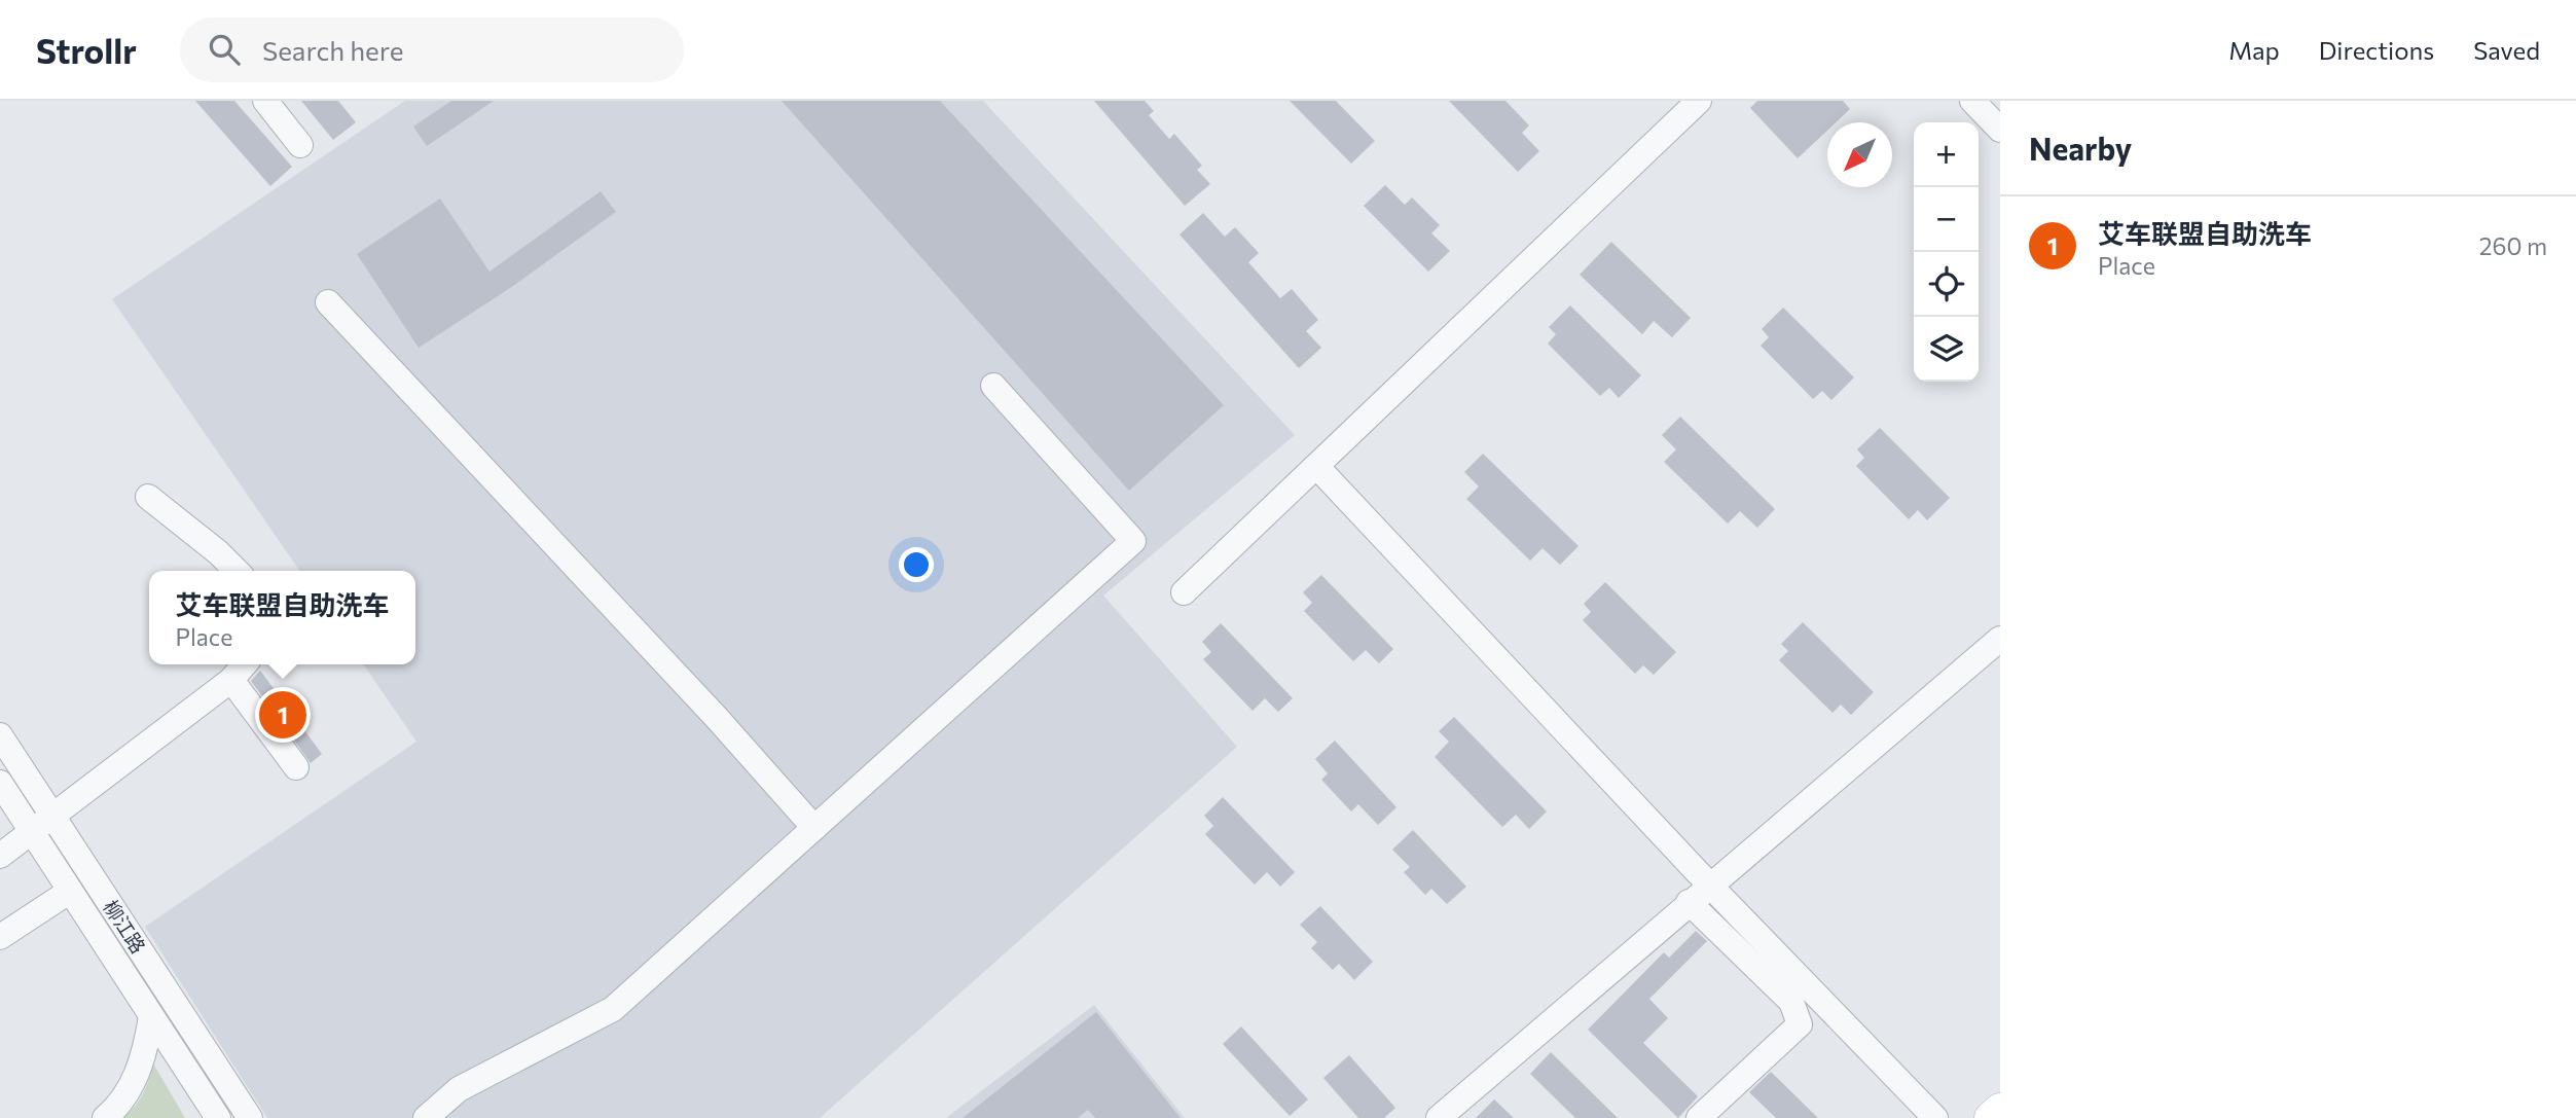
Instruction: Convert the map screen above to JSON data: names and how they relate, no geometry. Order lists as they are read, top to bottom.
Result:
{
  "streets": {
    "street": ["柳江路"]
  },
  "north": "bottom left",
  "page": {
    "header": "Strollr",
    "search": "Search here",
    "nav": ["Map", "Directions", "Saved"],
    "heading": "Nearby",
    "map_buttons": ["+", "−"],
    "list": [
      {
        "mark": "1",
        "name": "艾车联盟自助洗车",
        "note": "Place",
        "value": "260 m"
      }
    ],
    "popup": ["艾车联盟自助洗车", "Place"],
    "pins": "1"
  }
}
